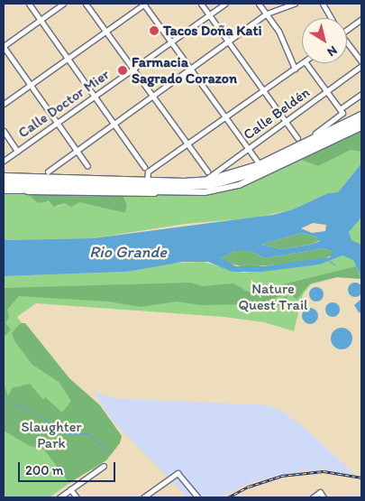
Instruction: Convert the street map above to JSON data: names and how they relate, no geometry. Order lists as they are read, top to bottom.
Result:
{
  "streets": {
    "street": ["Calle Doctor Mier", "Calle Beldén"]
  },
  "water": ["Rio Grande"],
  "parks": ["Nature Quest Trail", "Slaughter Park"],
  "places": ["Tacos Doña Kati", "Farmacia Sagrado Corazon"],
  "scale_bar": "200 m",
  "north": "bottom right"
}
